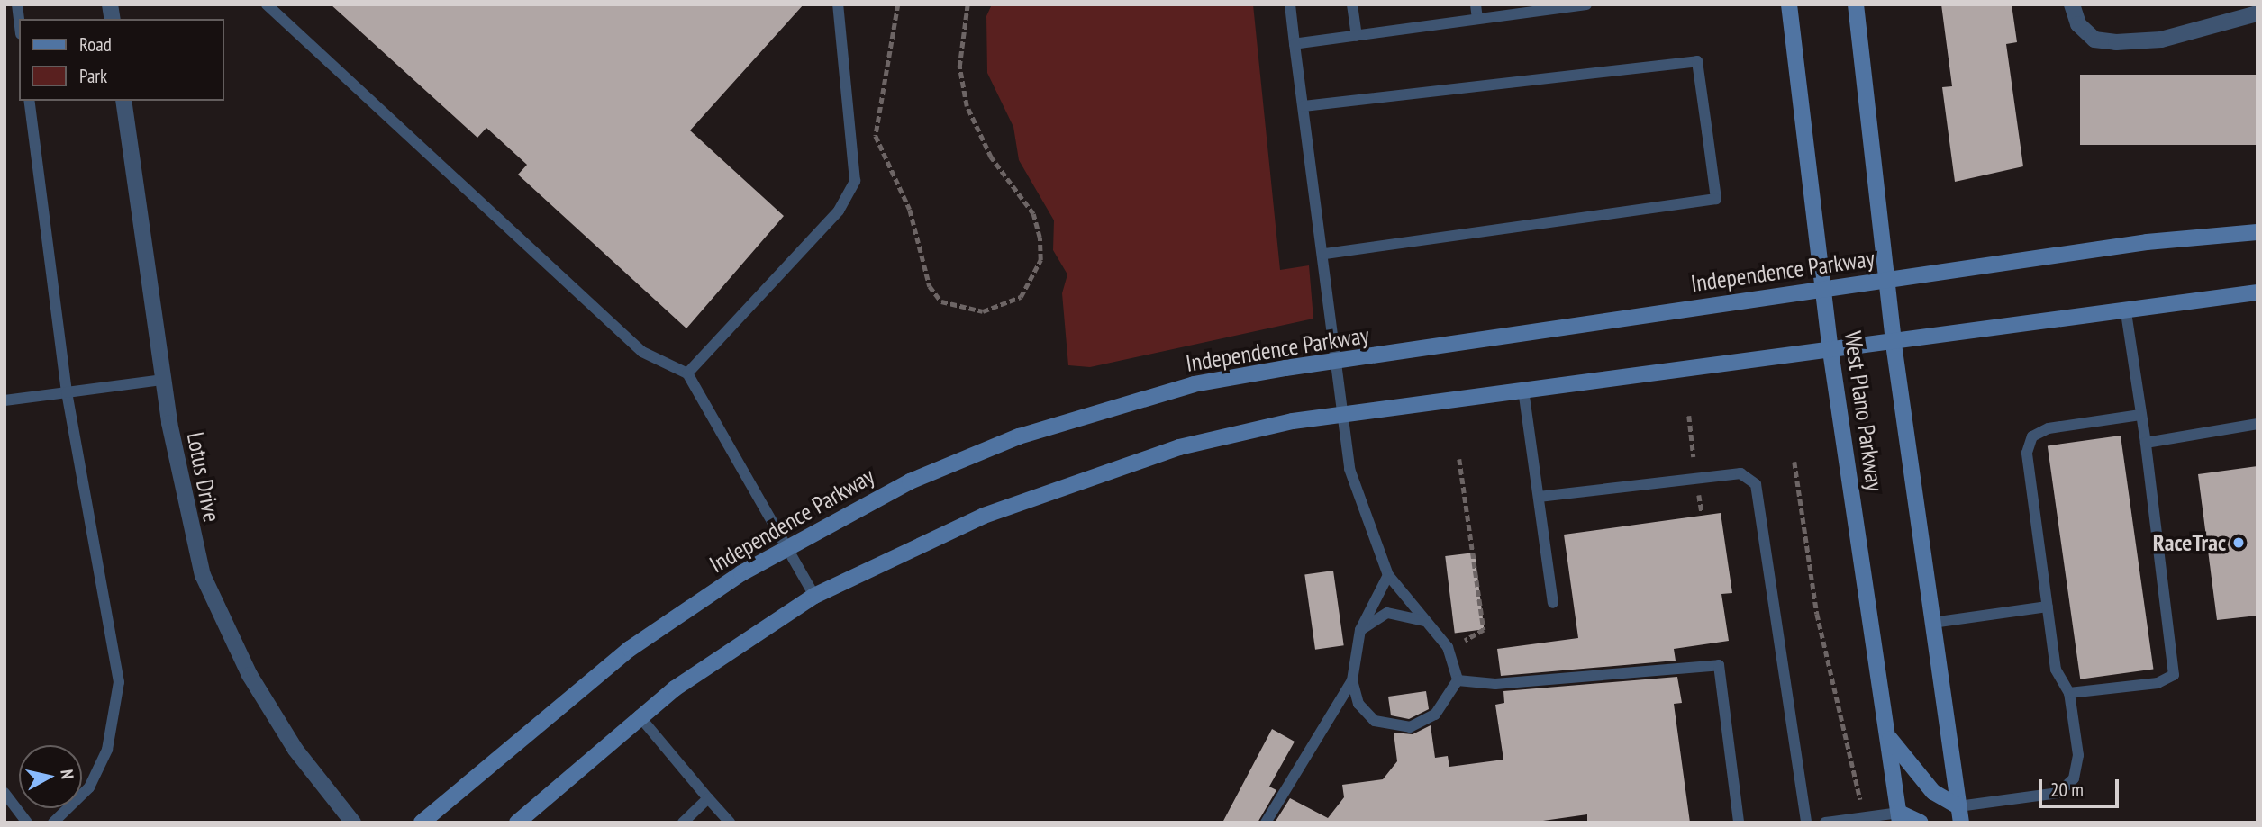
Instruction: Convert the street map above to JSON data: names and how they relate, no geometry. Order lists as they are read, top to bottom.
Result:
{
  "streets": {
    "main road": ["Independence Parkway", "West Plano Parkway"],
    "street": ["Lotus Drive"]
  },
  "crossings": [
    ["Independence Parkway", "West Plano Parkway"]
  ],
  "places": ["RaceTrac"],
  "legend": ["Road", "Park"],
  "scale_bar": "20 m",
  "north": "right"
}
